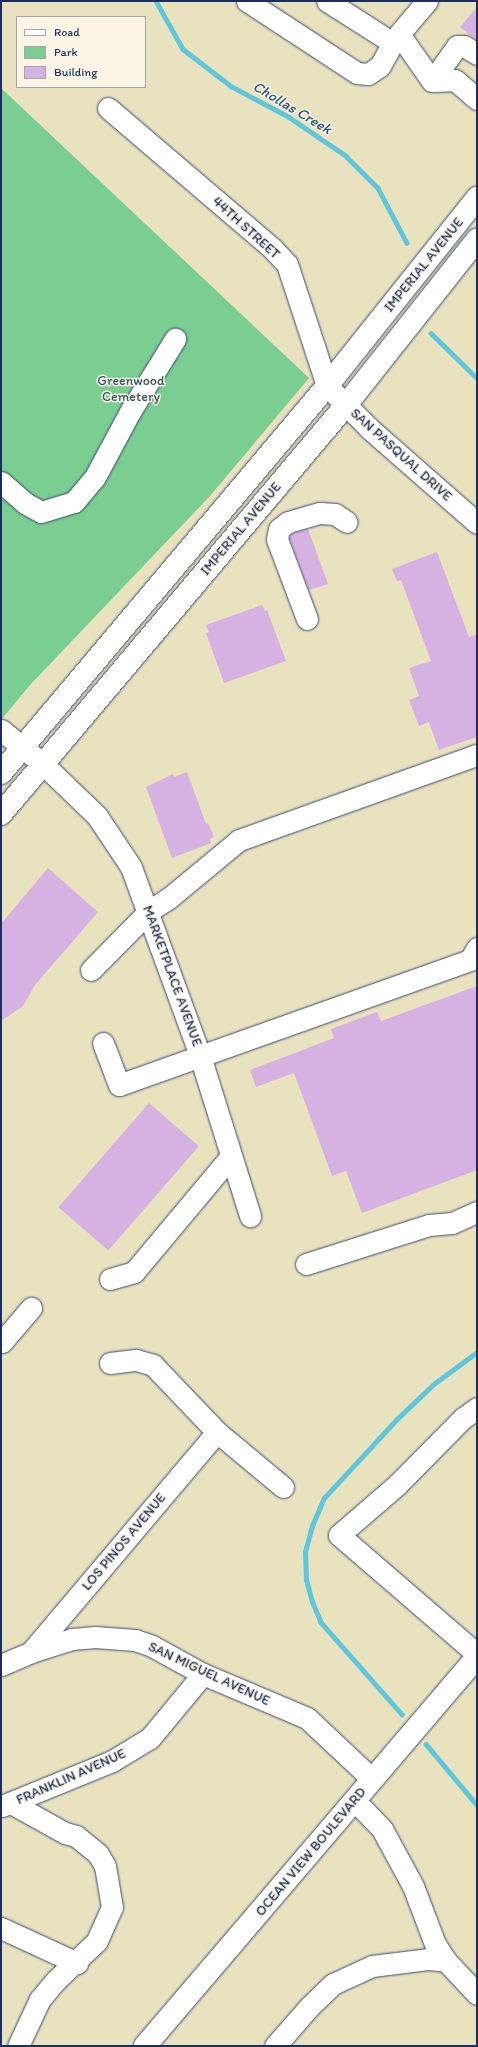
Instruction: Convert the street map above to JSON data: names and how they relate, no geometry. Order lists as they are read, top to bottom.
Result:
{
  "streets": {
    "main road": ["IMPERIAL AVENUE", "OCEAN VIEW BOULEVARD"],
    "street": [
      "44TH STREET",
      "SAN PASQUAL DRIVE",
      "MARKETPLACE AVENUE",
      "LOS PINOS AVENUE",
      "SAN MIGUEL AVENUE",
      "FRANKLIN AVENUE"
    ]
  },
  "crossings": [
    ["44TH STREET", "IMPERIAL AVENUE"],
    ["44TH STREET", "SAN PASQUAL DRIVE"],
    ["IMPERIAL AVENUE", "SAN PASQUAL DRIVE"],
    ["IMPERIAL AVENUE", "MARKETPLACE AVENUE"],
    ["LOS PINOS AVENUE", "SAN MIGUEL AVENUE"],
    ["SAN MIGUEL AVENUE", "FRANKLIN AVENUE"],
    ["SAN MIGUEL AVENUE", "OCEAN VIEW BOULEVARD"]
  ],
  "water": ["Chollas Creek"],
  "parks": ["Greenwood Cemetery"],
  "legend": ["Road", "Park", "Building"]
}
